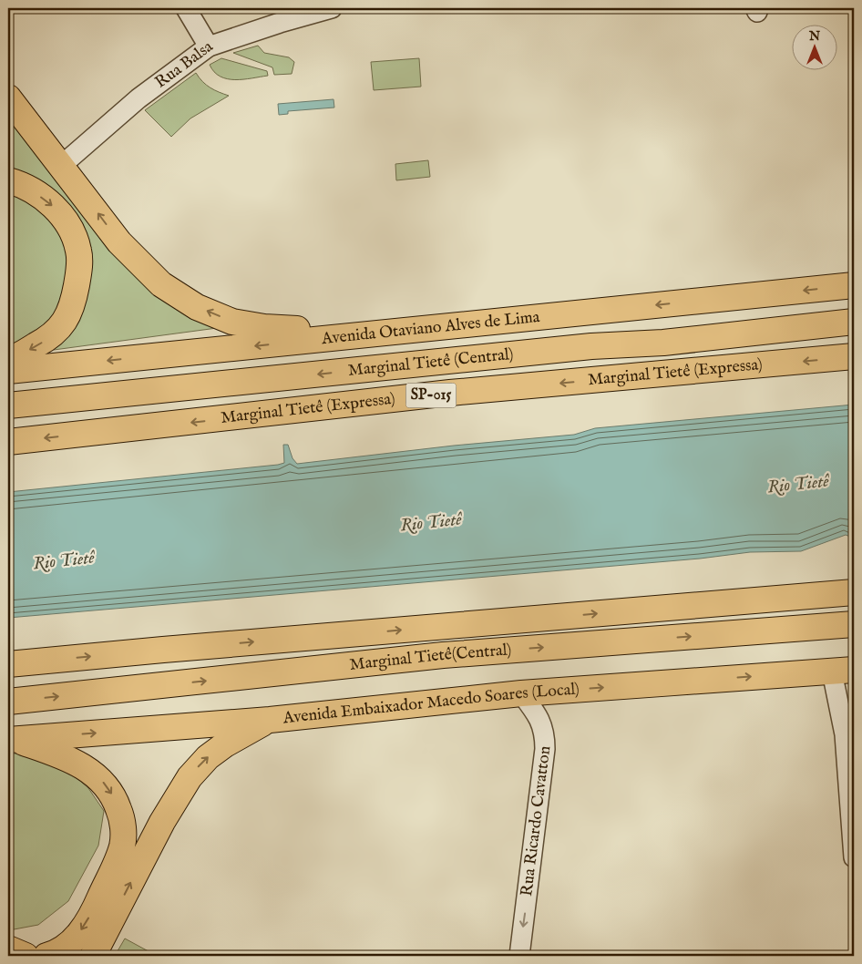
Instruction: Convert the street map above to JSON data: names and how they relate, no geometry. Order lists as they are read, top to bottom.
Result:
{
  "streets": {
    "highway": [
      "Avenida Otaviano Alves de Lima",
      "Marginal Tietê (Central)",
      "Marginal Tietê (Expressa)",
      "SP-015",
      "Marginal Tietê(Central)",
      "Avenida Embaixador Macedo Soares (Local)"
    ],
    "street": ["Rua Balsa", "Rua Ricardo Cavatton"]
  },
  "crossings": [
    ["Avenida Embaixador Macedo Soares (Local)", "Rua Ricardo Cavatton"]
  ],
  "one_way": ["Marginal Tietê (Central)", "Rua Ricardo Cavatton"],
  "water": ["Rio Tietê"],
  "north": "top"
}
